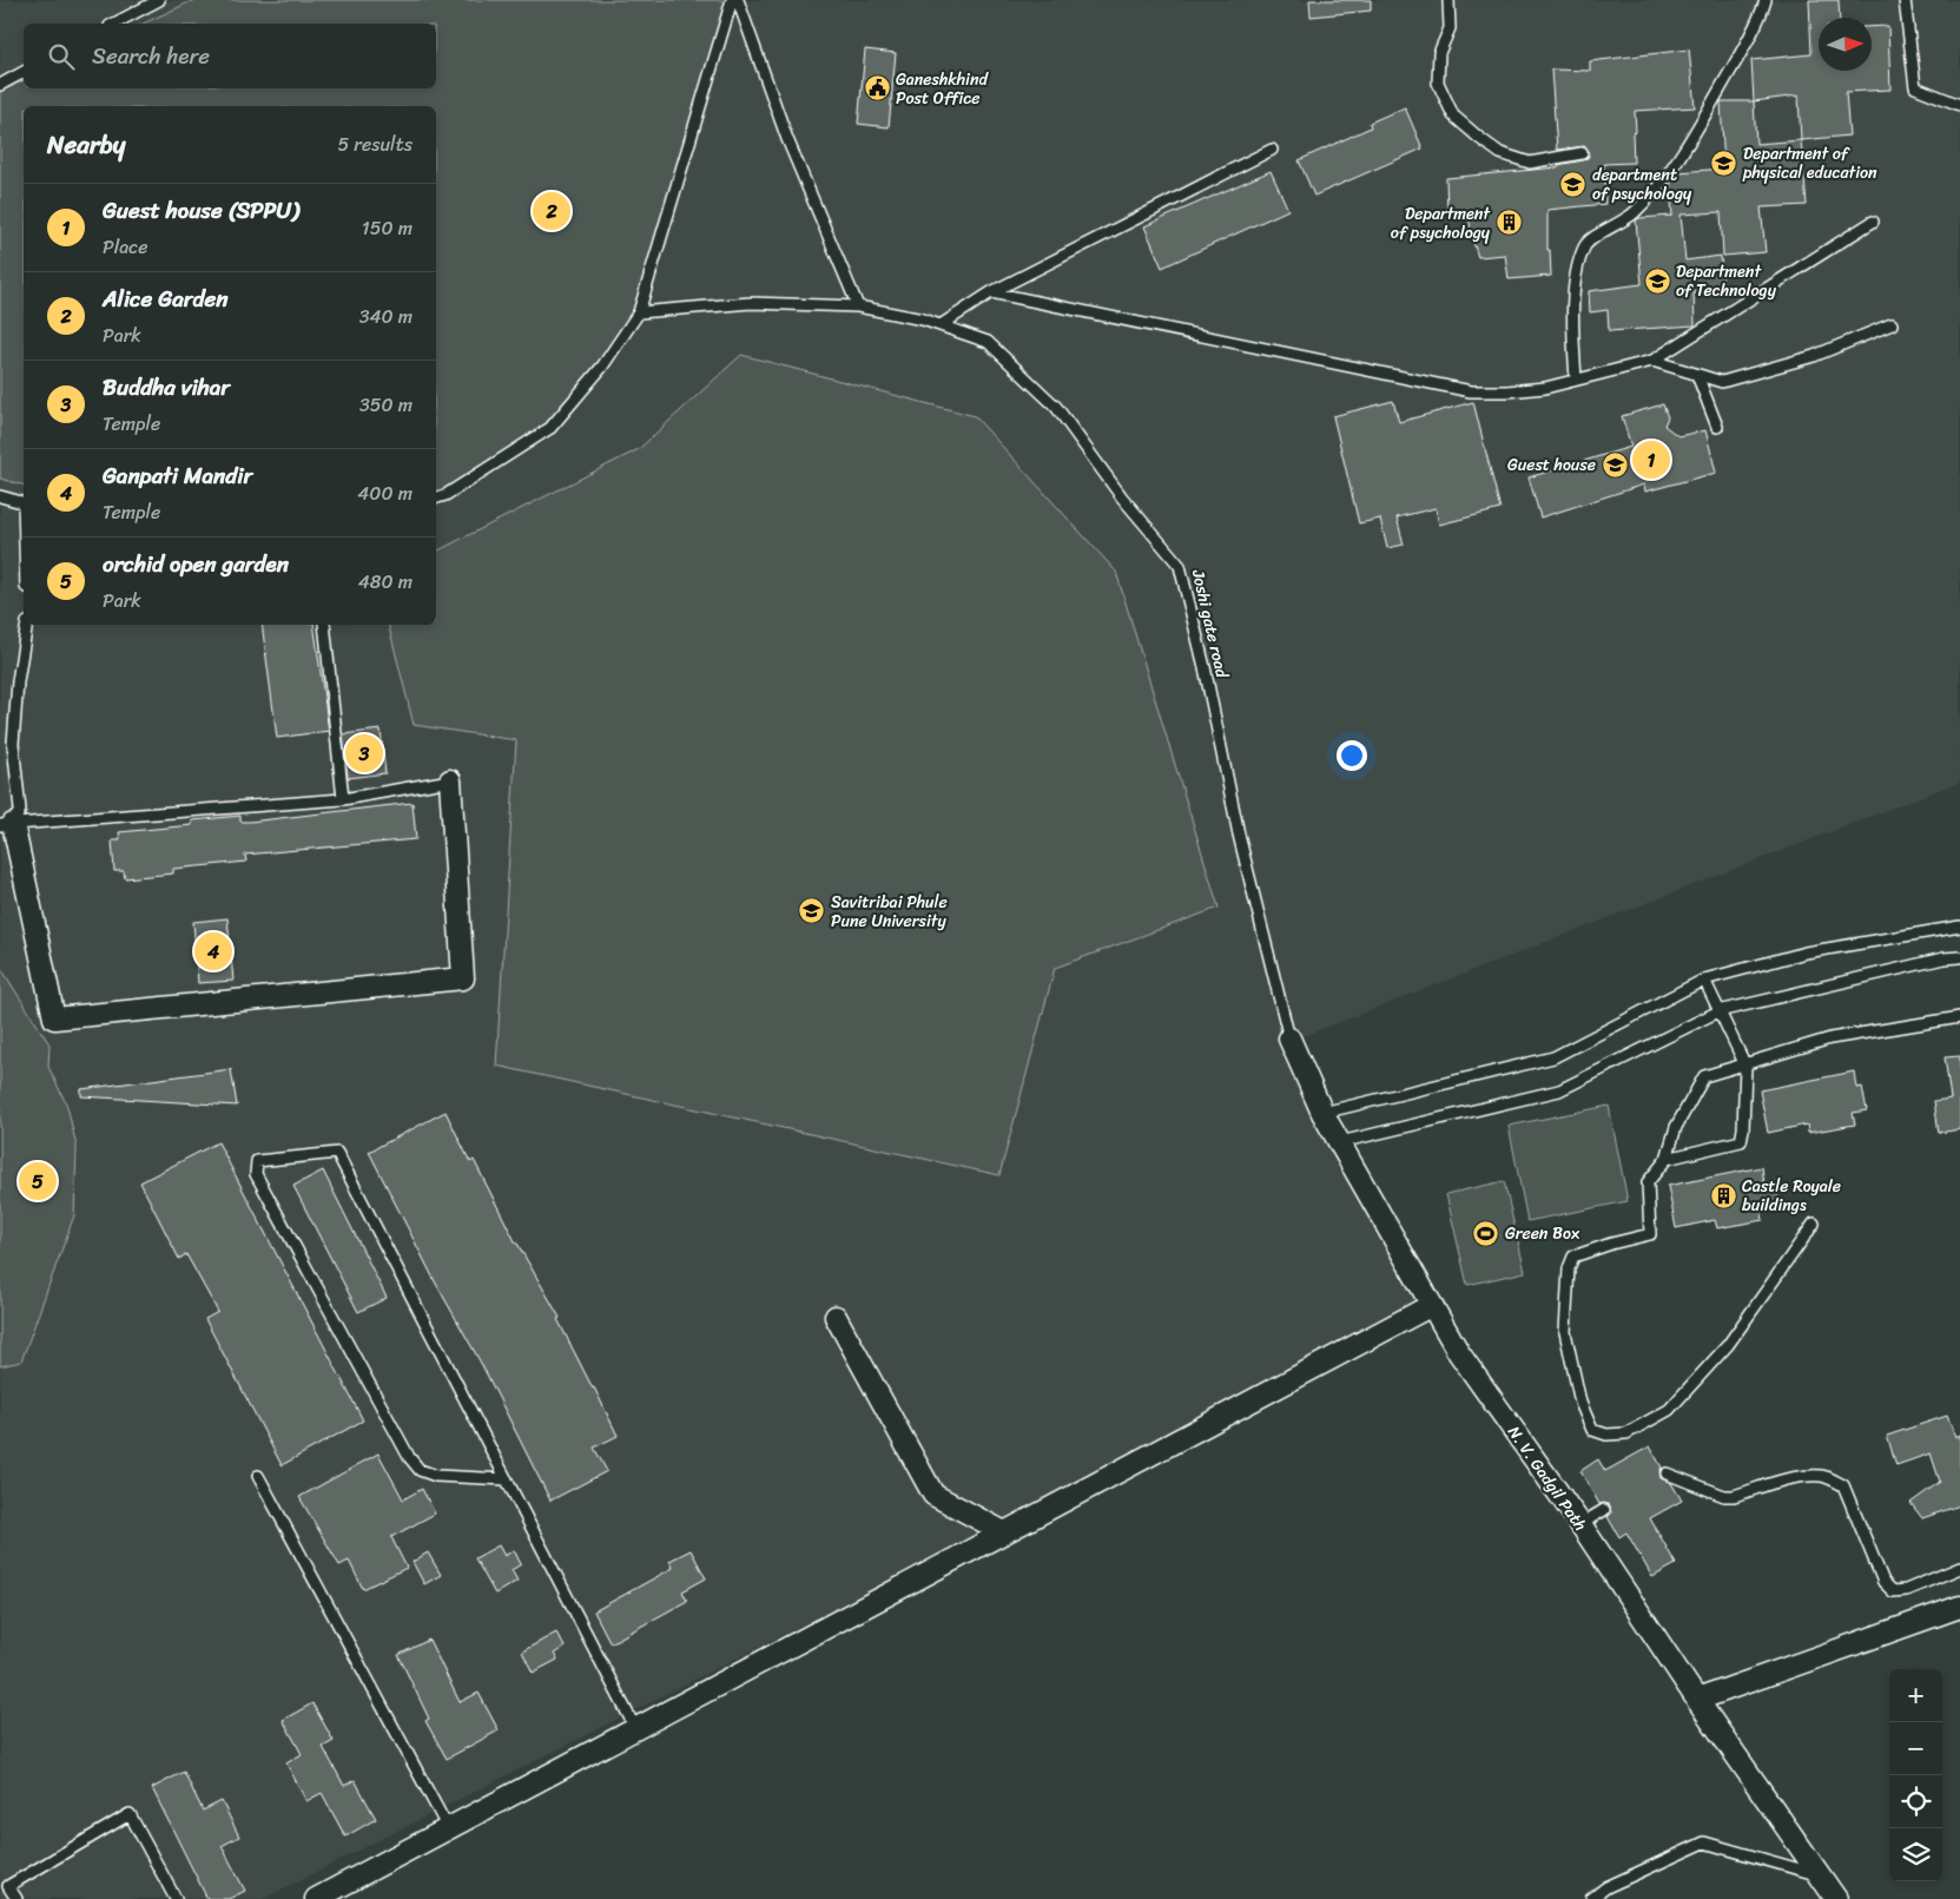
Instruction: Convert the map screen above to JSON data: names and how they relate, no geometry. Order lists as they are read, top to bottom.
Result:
{
  "streets": {
    "street": ["N. V. Gadgil Path"],
    "lane": ["Joshi gate road"]
  },
  "crossings": [
    ["Joshi gate road", "N. V. Gadgil Path"]
  ],
  "places": {
    "public building": ["Ganeshkhind Post Office"],
    "school or university": [
      "Department of physical education",
      "department of psychology",
      "Department of Technology",
      "Guest house",
      "Savitribai Phule Pune University"
    ],
    "building": ["Department of psychology", "Castle Royale buildings"],
    "sports": ["Green Box"]
  },
  "north": "right",
  "page": {
    "search": "Search here",
    "heading": ["Nearby", "5 results"],
    "list": [
      {
        "mark": "1",
        "name": "Guest house (SPPU)",
        "note": "Place",
        "value": "150 m"
      },
      {
        "mark": "2",
        "name": "Alice Garden",
        "note": "Park",
        "value": "340 m"
      },
      {
        "mark": "3",
        "name": "Buddha vihar",
        "note": "Temple",
        "value": "350 m"
      },
      {
        "mark": "4",
        "name": "Ganpati Mandir",
        "note": "Temple",
        "value": "400 m"
      },
      {
        "mark": "5",
        "name": "orchid open garden",
        "note": "Park",
        "value": "480 m"
      }
    ],
    "pins": [
      "2",
      "1",
      "3",
      "4",
      "5"
    ],
    "map_buttons": ["+", "−"]
  }
}
